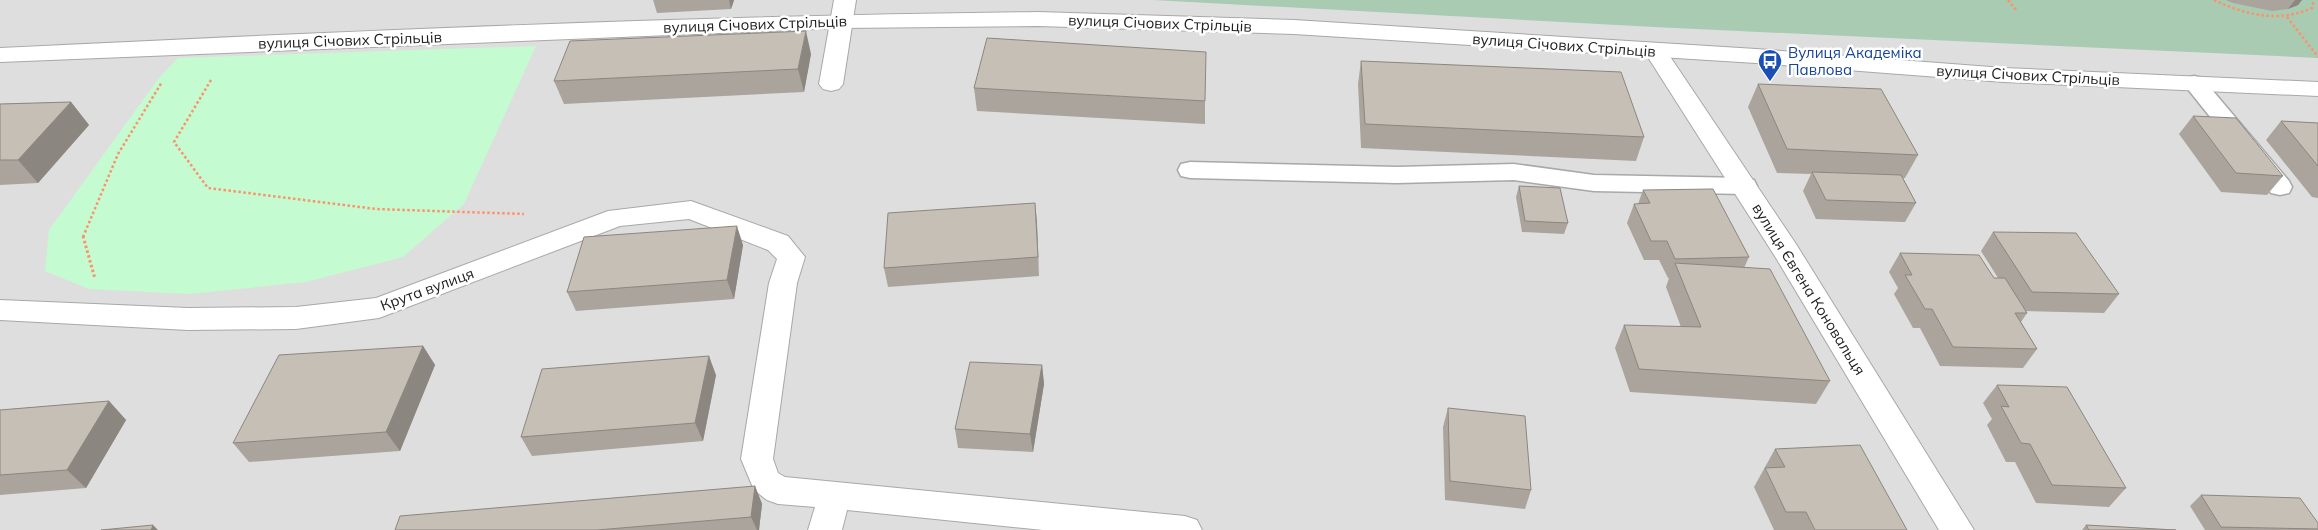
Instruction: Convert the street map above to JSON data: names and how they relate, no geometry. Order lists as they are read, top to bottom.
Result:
{
  "streets": {
    "street": ["вулиця Січових Стрільців", "Крута вулиця", "вулиця Євгена Коновальця"]
  },
  "crossings": [
    ["вулиця Січових Стрільців", "вулиця Євгена Коновальця"]
  ],
  "places": {
    "bus stop": ["Вулиця Академіка Павлова"]
  }
}
